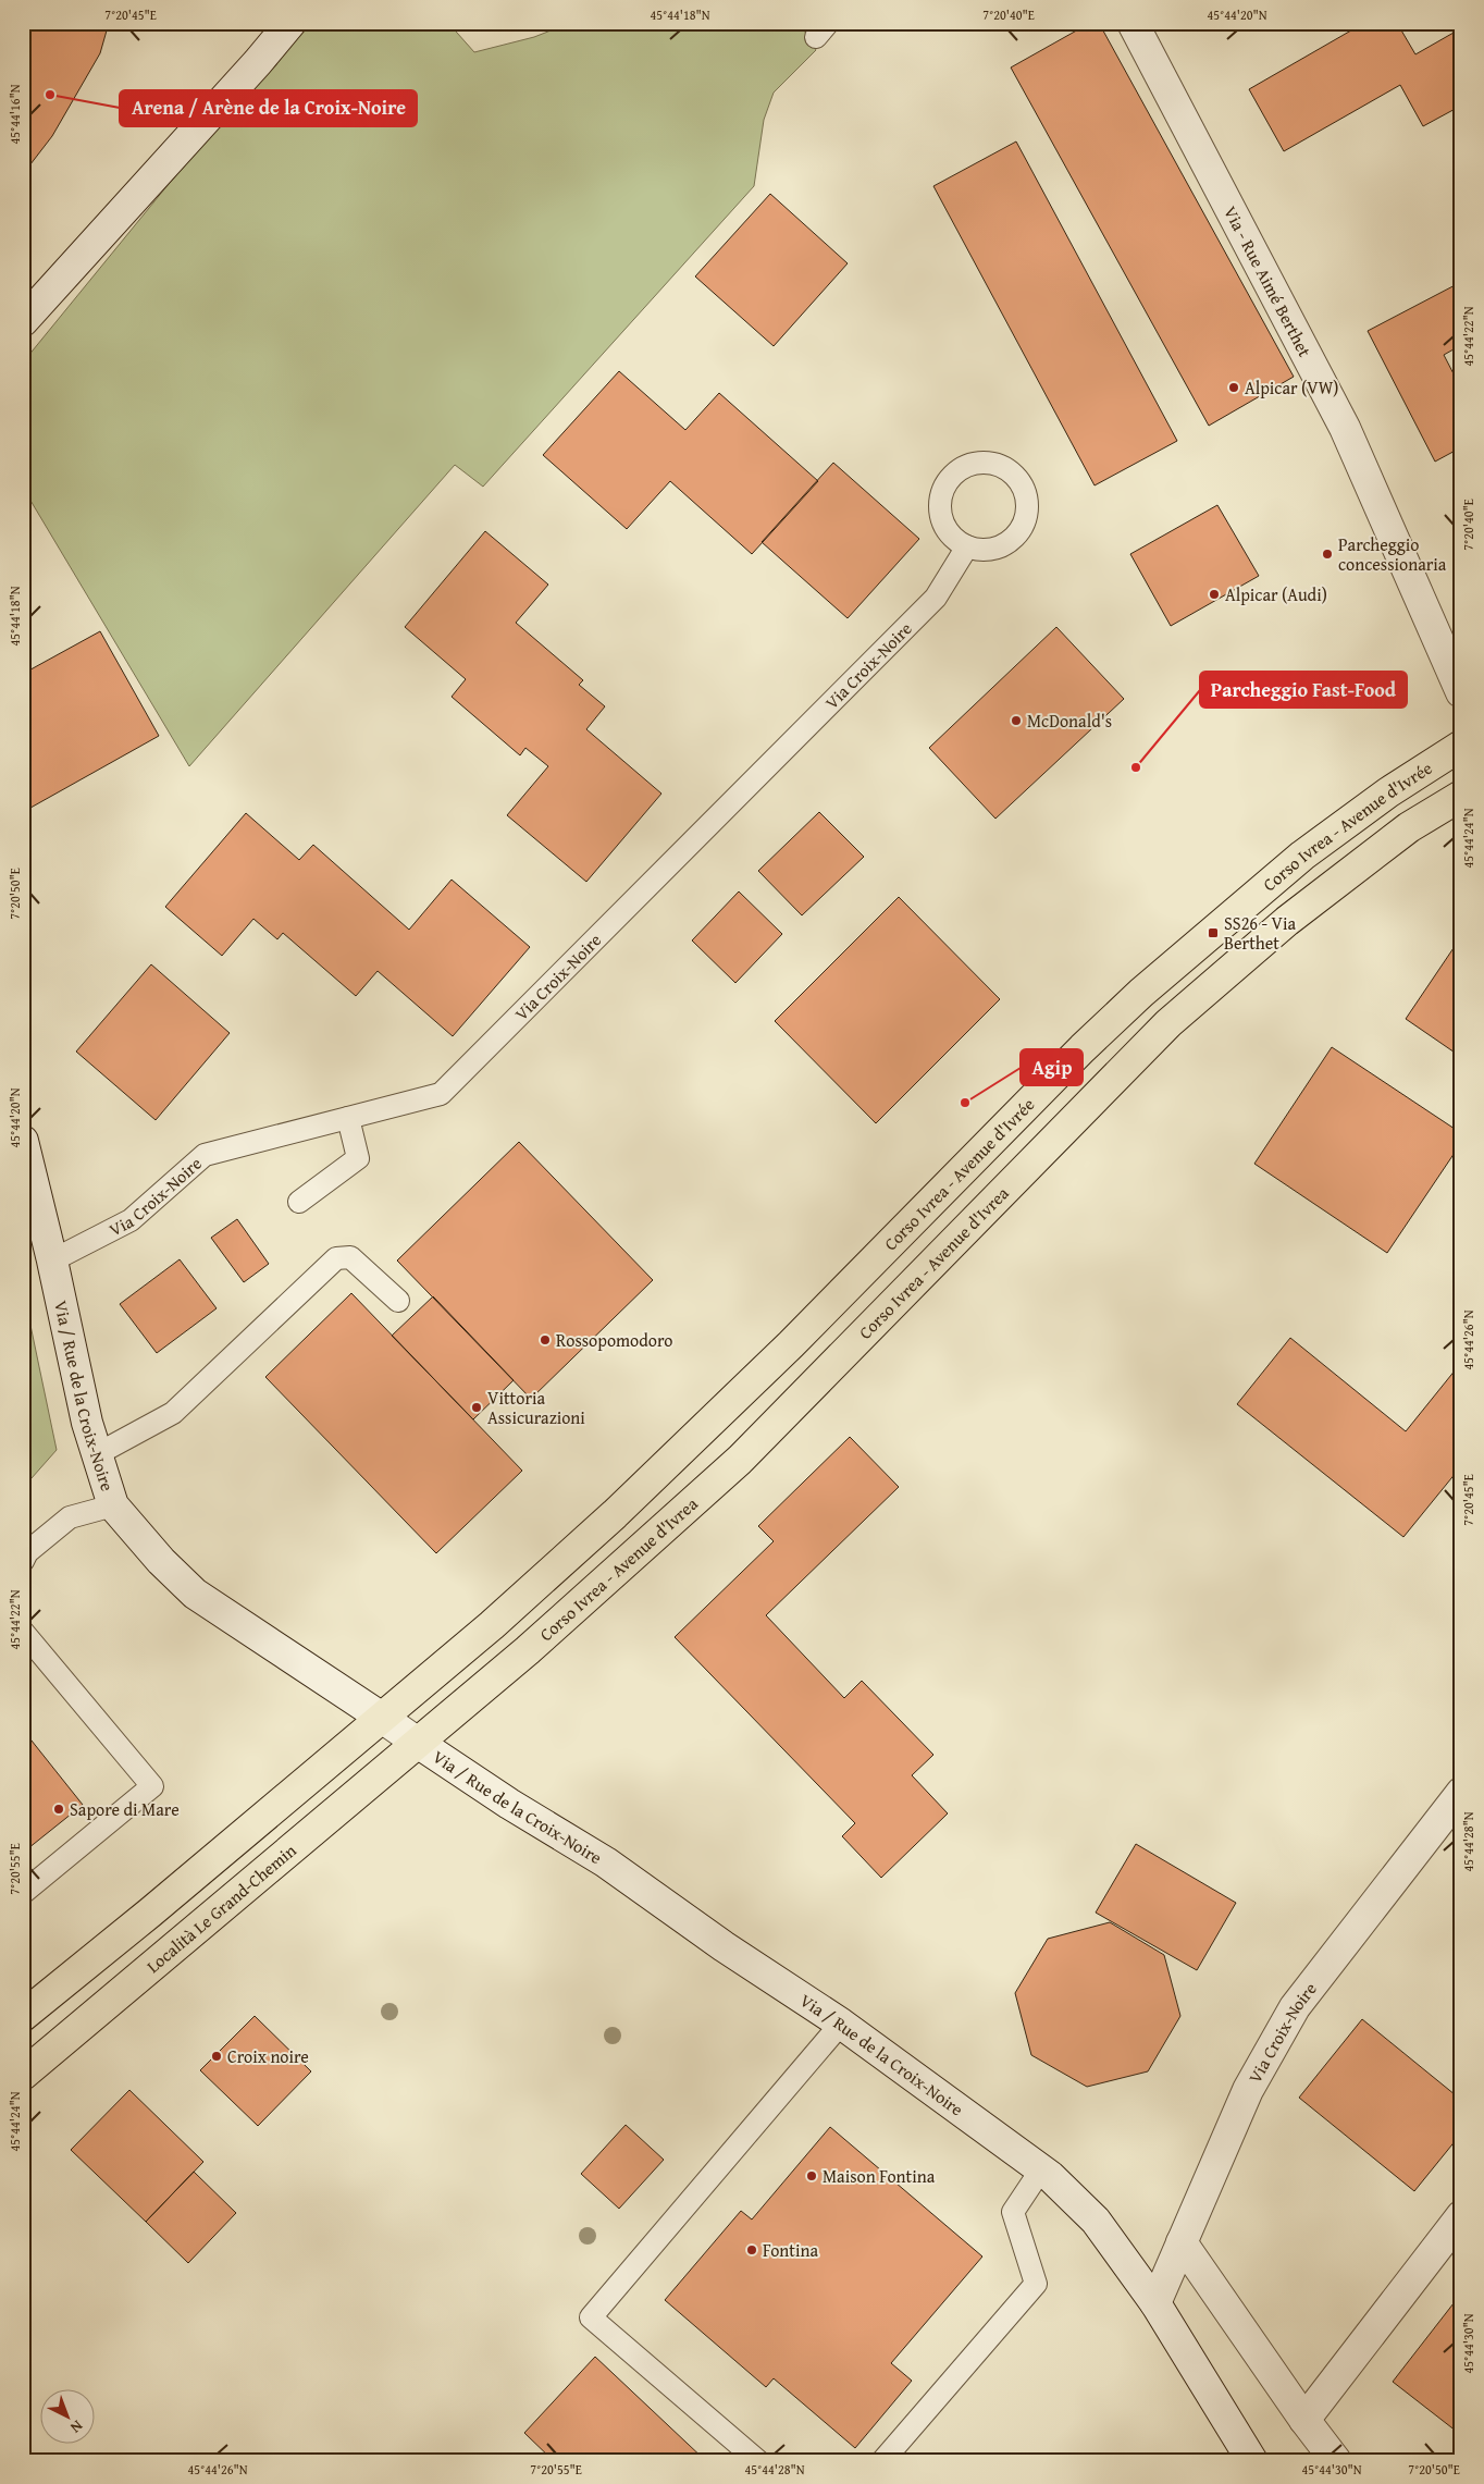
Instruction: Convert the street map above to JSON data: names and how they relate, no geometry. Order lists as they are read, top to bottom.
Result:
{
  "streets": {
    "main road": ["Corso Ivrea - Avenue d'Ivrée", "Corso Ivrea - Avenue d'Ivrea", "Località Le Grand-Chemin"],
    "street": ["Via - Rue Aimé Berthet", "Via Croix-Noire", "Via / Rue de la Croix-Noire"]
  },
  "crossings": [
    ["Via Croix-Noire", "Via / Rue de la Croix-Noire"],
    ["Corso Ivrea - Avenue d'Ivrée", "Via / Rue de la Croix-Noire"],
    ["Corso Ivrea - Avenue d'Ivrea", "Via / Rue de la Croix-Noire"],
    ["Corso Ivrea - Avenue d'Ivrea", "Località Le Grand-Chemin"],
    ["Via / Rue de la Croix-Noire", "Località Le Grand-Chemin"]
  ],
  "places": {
    "other": [
      "Arena / Arène de la Croix-Noire",
      "Alpicar (VW)",
      "Parcheggio concessionaria",
      "Alpicar (Audi)",
      "McDonald's",
      "Parcheggio Fast-Food",
      "Agip",
      "Rossopomodoro",
      "Vittoria Assicurazioni",
      "Sapore di Mare",
      "Croix noire",
      "Maison Fontina",
      "Fontina"
    ],
    "transit": ["SS26 - Via Berthet"]
  },
  "north": "bottom right",
  "coordinates": [
    "7°20'45\"E",
    "45°44'18\"N",
    "7°20'40\"E",
    "45°44'20\"N",
    "45°44'16\"N",
    "45°44'22\"N",
    "45°44'24\"N",
    "7°20'50\"E",
    "45°44'26\"N",
    "45°44'28\"N",
    "7°20'55\"E",
    "45°44'30\"N"
  ]
}
